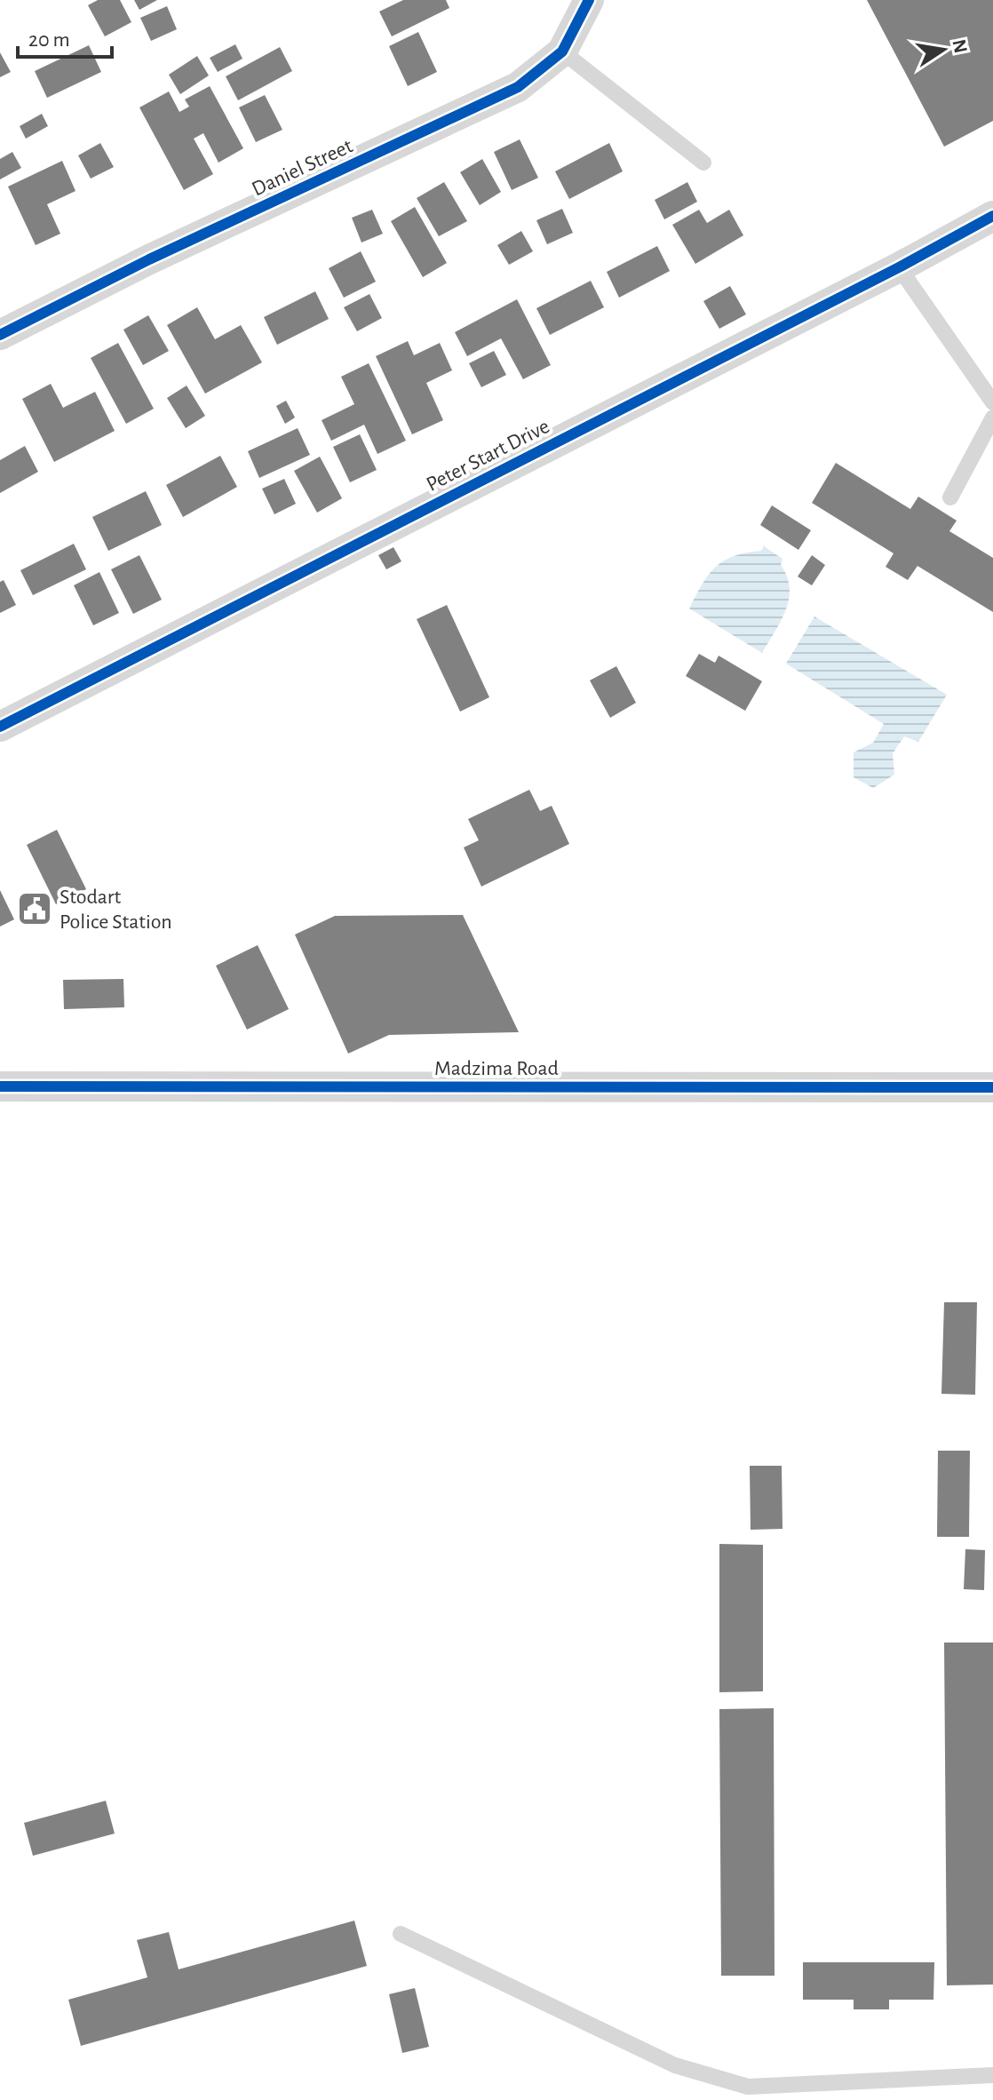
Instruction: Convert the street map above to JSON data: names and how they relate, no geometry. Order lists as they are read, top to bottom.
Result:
{
  "streets": {
    "street": ["Daniel Street", "Peter Start Drive", "Madzima Road"]
  },
  "places": {
    "public building": ["Stodart Police Station"]
  },
  "scale_bar": "20 m",
  "north": "right"
}
